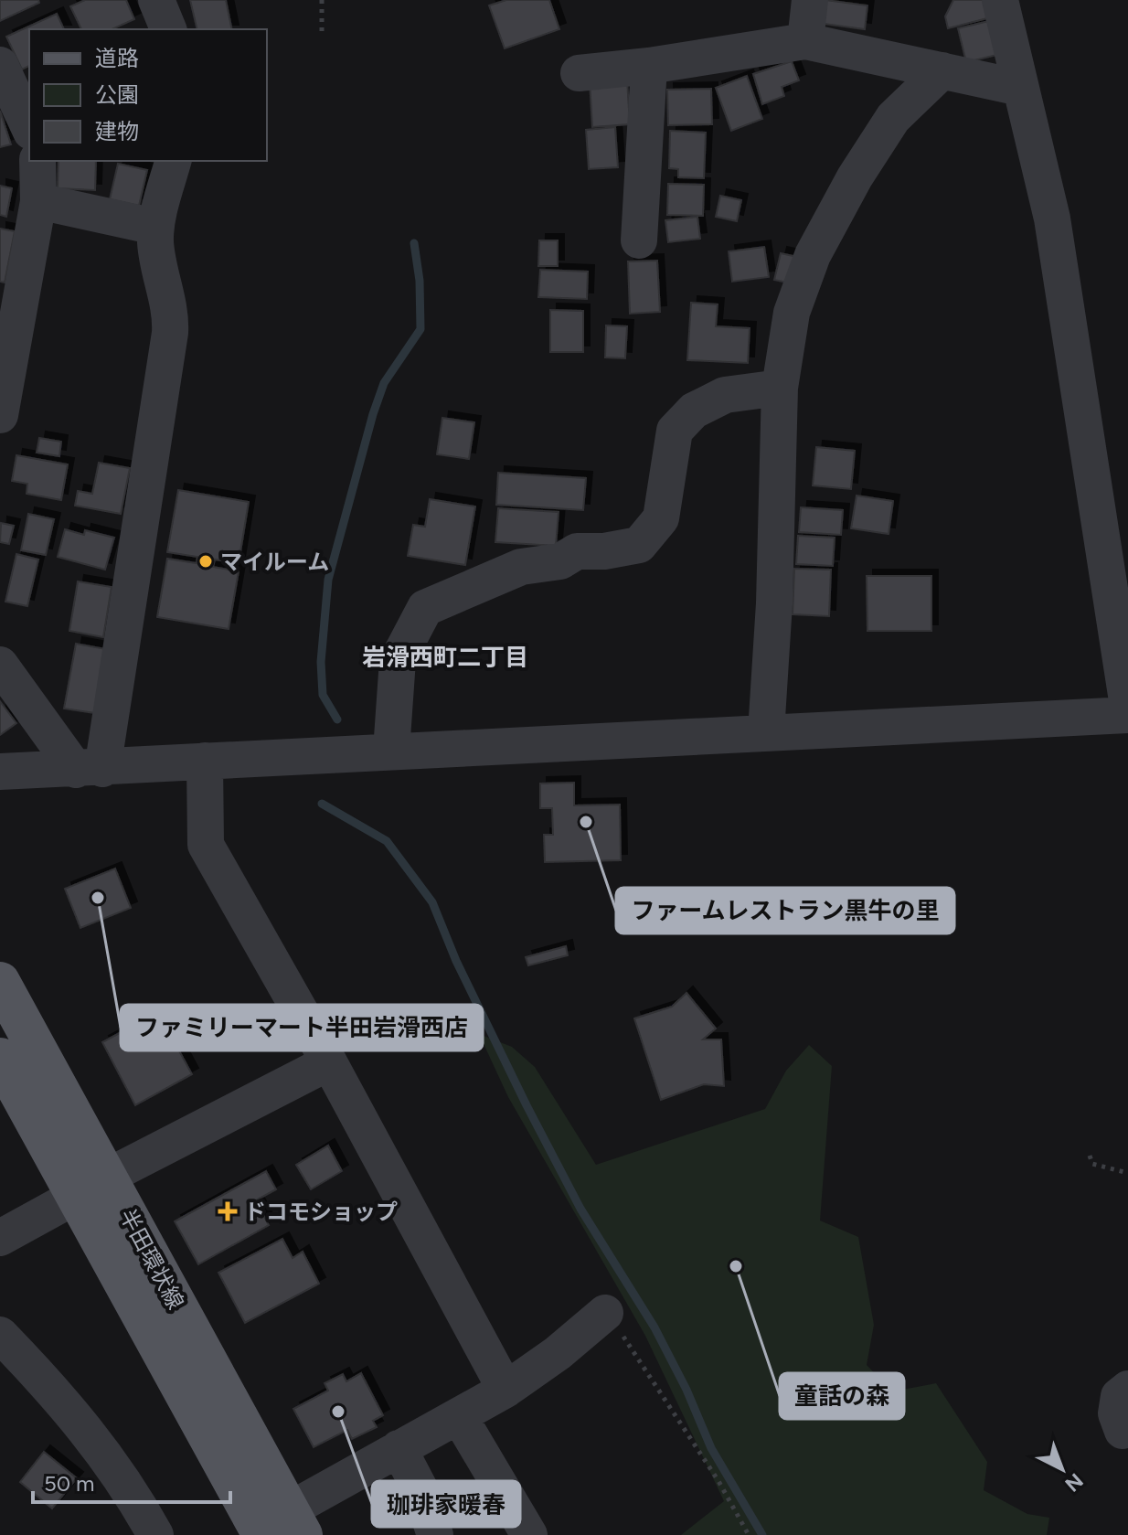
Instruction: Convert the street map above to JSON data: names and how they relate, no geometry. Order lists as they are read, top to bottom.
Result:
{
  "streets": {
    "main road": ["半田環状線"]
  },
  "districts": ["岩滑西町二丁目"],
  "places": {
    "other": [
      "マイルーム",
      "ファームレストラン黒牛の里",
      "ファミリーマート半田岩滑西店",
      "童話の森",
      "珈琲家暖春"
    ],
    "health": ["ドコモショップ"]
  },
  "legend": ["道路", "公園", "建物"],
  "scale_bar": "50 m",
  "north": "bottom right"
}
